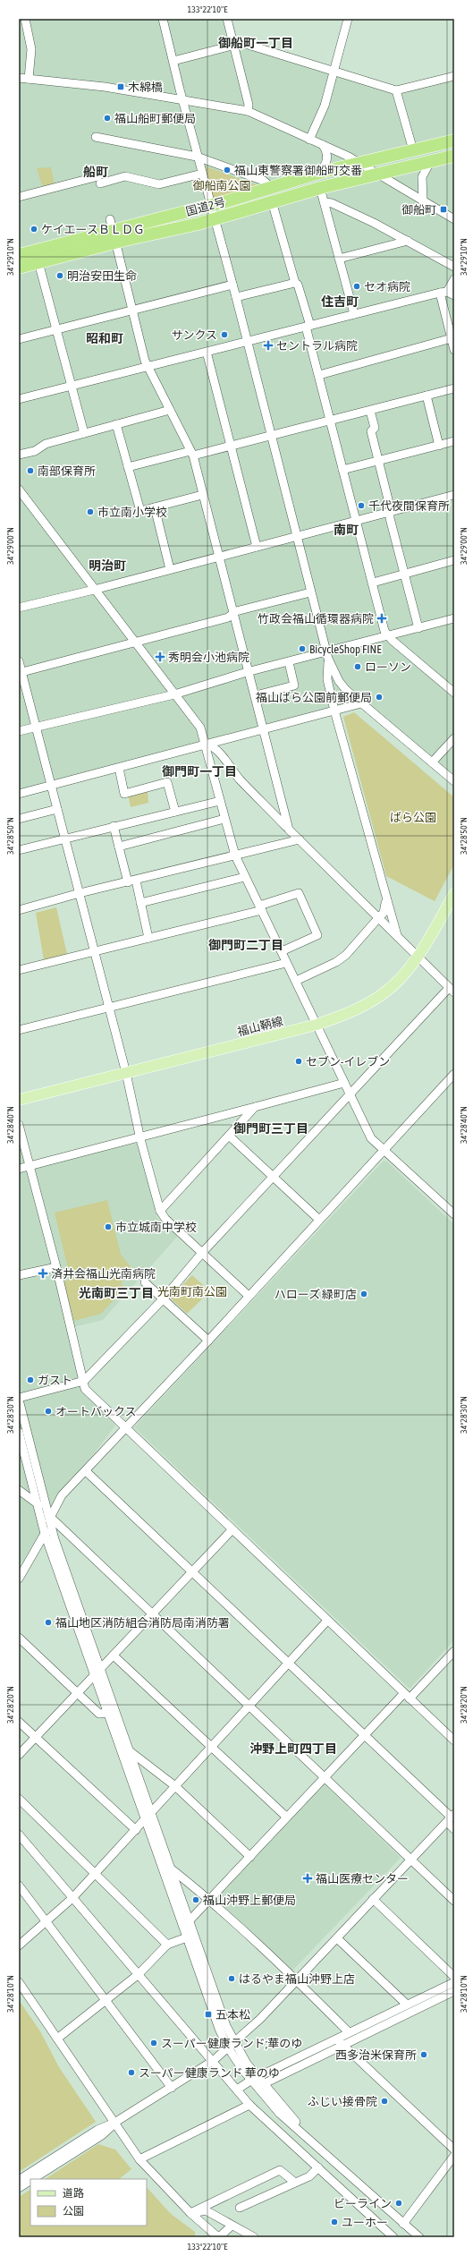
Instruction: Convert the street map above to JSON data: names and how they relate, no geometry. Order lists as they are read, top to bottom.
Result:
{
  "streets": {
    "highway": ["国道2号"],
    "main road": ["福山鞆線"]
  },
  "districts": [
    "御船町一丁目",
    "船町",
    "住吉町",
    "昭和町",
    "南町",
    "明治町",
    "御門町一丁目",
    "御門町二丁目",
    "御門町三丁目",
    "光南町三丁目",
    "沖野上町四丁目"
  ],
  "parks": ["御船南公園", "ばら公園", "光南町南公園"],
  "places": {
    "transit": ["木綿橋", "御船町", "五本松"],
    "other": [
      "福山船町郵便局",
      "福山東警察署御船町交番",
      "ケイエースＢＬＤＧ",
      "明治安田生命",
      "セオ病院",
      "サンクス",
      "南部保育所",
      "千代夜間保育所",
      "市立南小学校",
      "BicycleShop FINE",
      "ローソン",
      "福山ばら公園前郵便局",
      "セブン-イレブン",
      "市立城南中学校",
      "ハローズ 緑町店",
      "ガスト",
      "オートバックス",
      "福山地区消防組合消防局南消防署",
      "福山沖野上郵便局",
      "はるやま福山沖野上店",
      "スーパー健康ランド;華のゆ",
      "西多治米保育所",
      "スーパー健康ランド 華のゆ",
      "ふじい接骨院",
      "ビーライン",
      "ユーホー"
    ],
    "health": [
      "セントラル病院",
      "竹政会福山循環器病院",
      "秀明会小池病院",
      "済井会福山光南病院",
      "福山医療センター"
    ]
  },
  "legend": ["道路", "公園"],
  "coordinates": [
    "133°22'10\"E",
    "34°29'10\"N",
    "34°29'00\"N",
    "34°28'50\"N",
    "34°28'40\"N",
    "34°28'30\"N",
    "34°28'20\"N",
    "34°28'10\"N"
  ]
}
